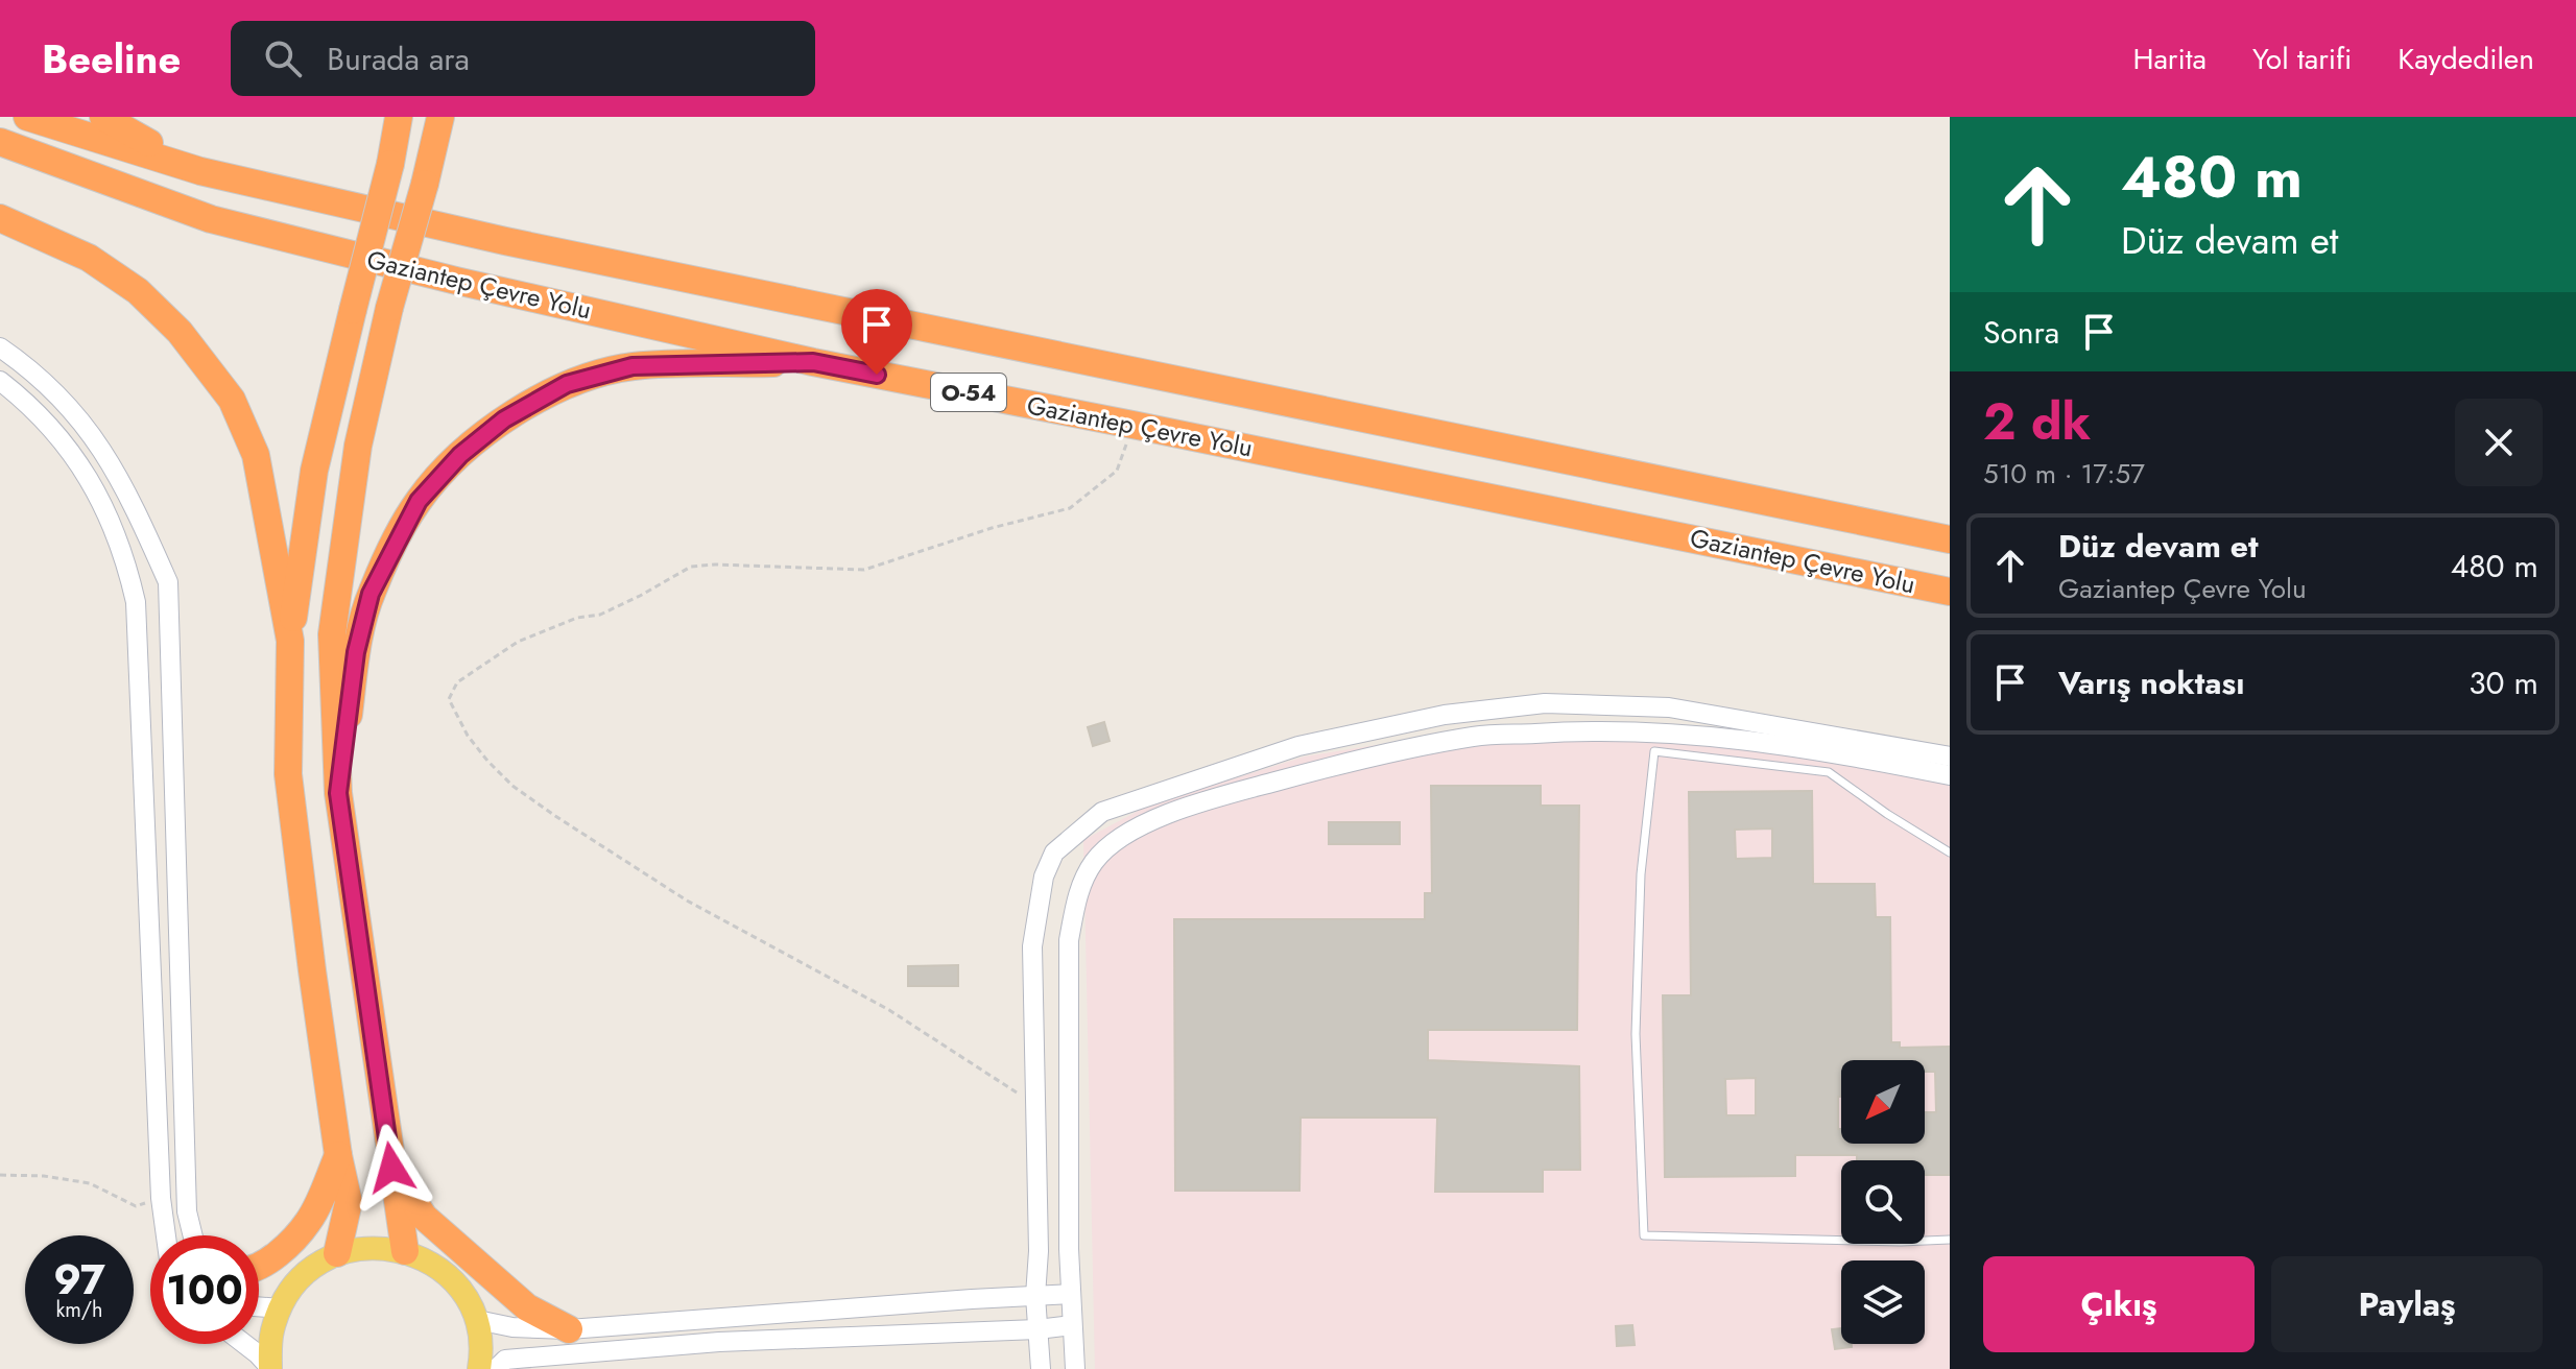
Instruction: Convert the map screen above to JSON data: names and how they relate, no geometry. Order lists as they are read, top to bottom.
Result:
{
  "streets": {
    "highway": ["Gaziantep Çevre Yolu", "O-54"]
  },
  "north": "bottom left",
  "page": {
    "header": "Beeline",
    "search": "Burada ara",
    "nav": ["Harita", "Yol tarifi", "Kaydedilen"],
    "turn": ["480 m", "Düz devam et"],
    "then": "Sonra",
    "heading": ["2 dk", "510 m · 17:57"],
    "list": [
      {
        "name": "Düz devam et",
        "note": "Gaziantep Çevre Yolu",
        "value": "480 m"
      },
      {
        "name": "Varış noktası",
        "value": "30 m"
      }
    ],
    "speed": "97 km/h",
    "limit": "100",
    "buttons": ["Çıkış", "Paylaş"]
  }
}
